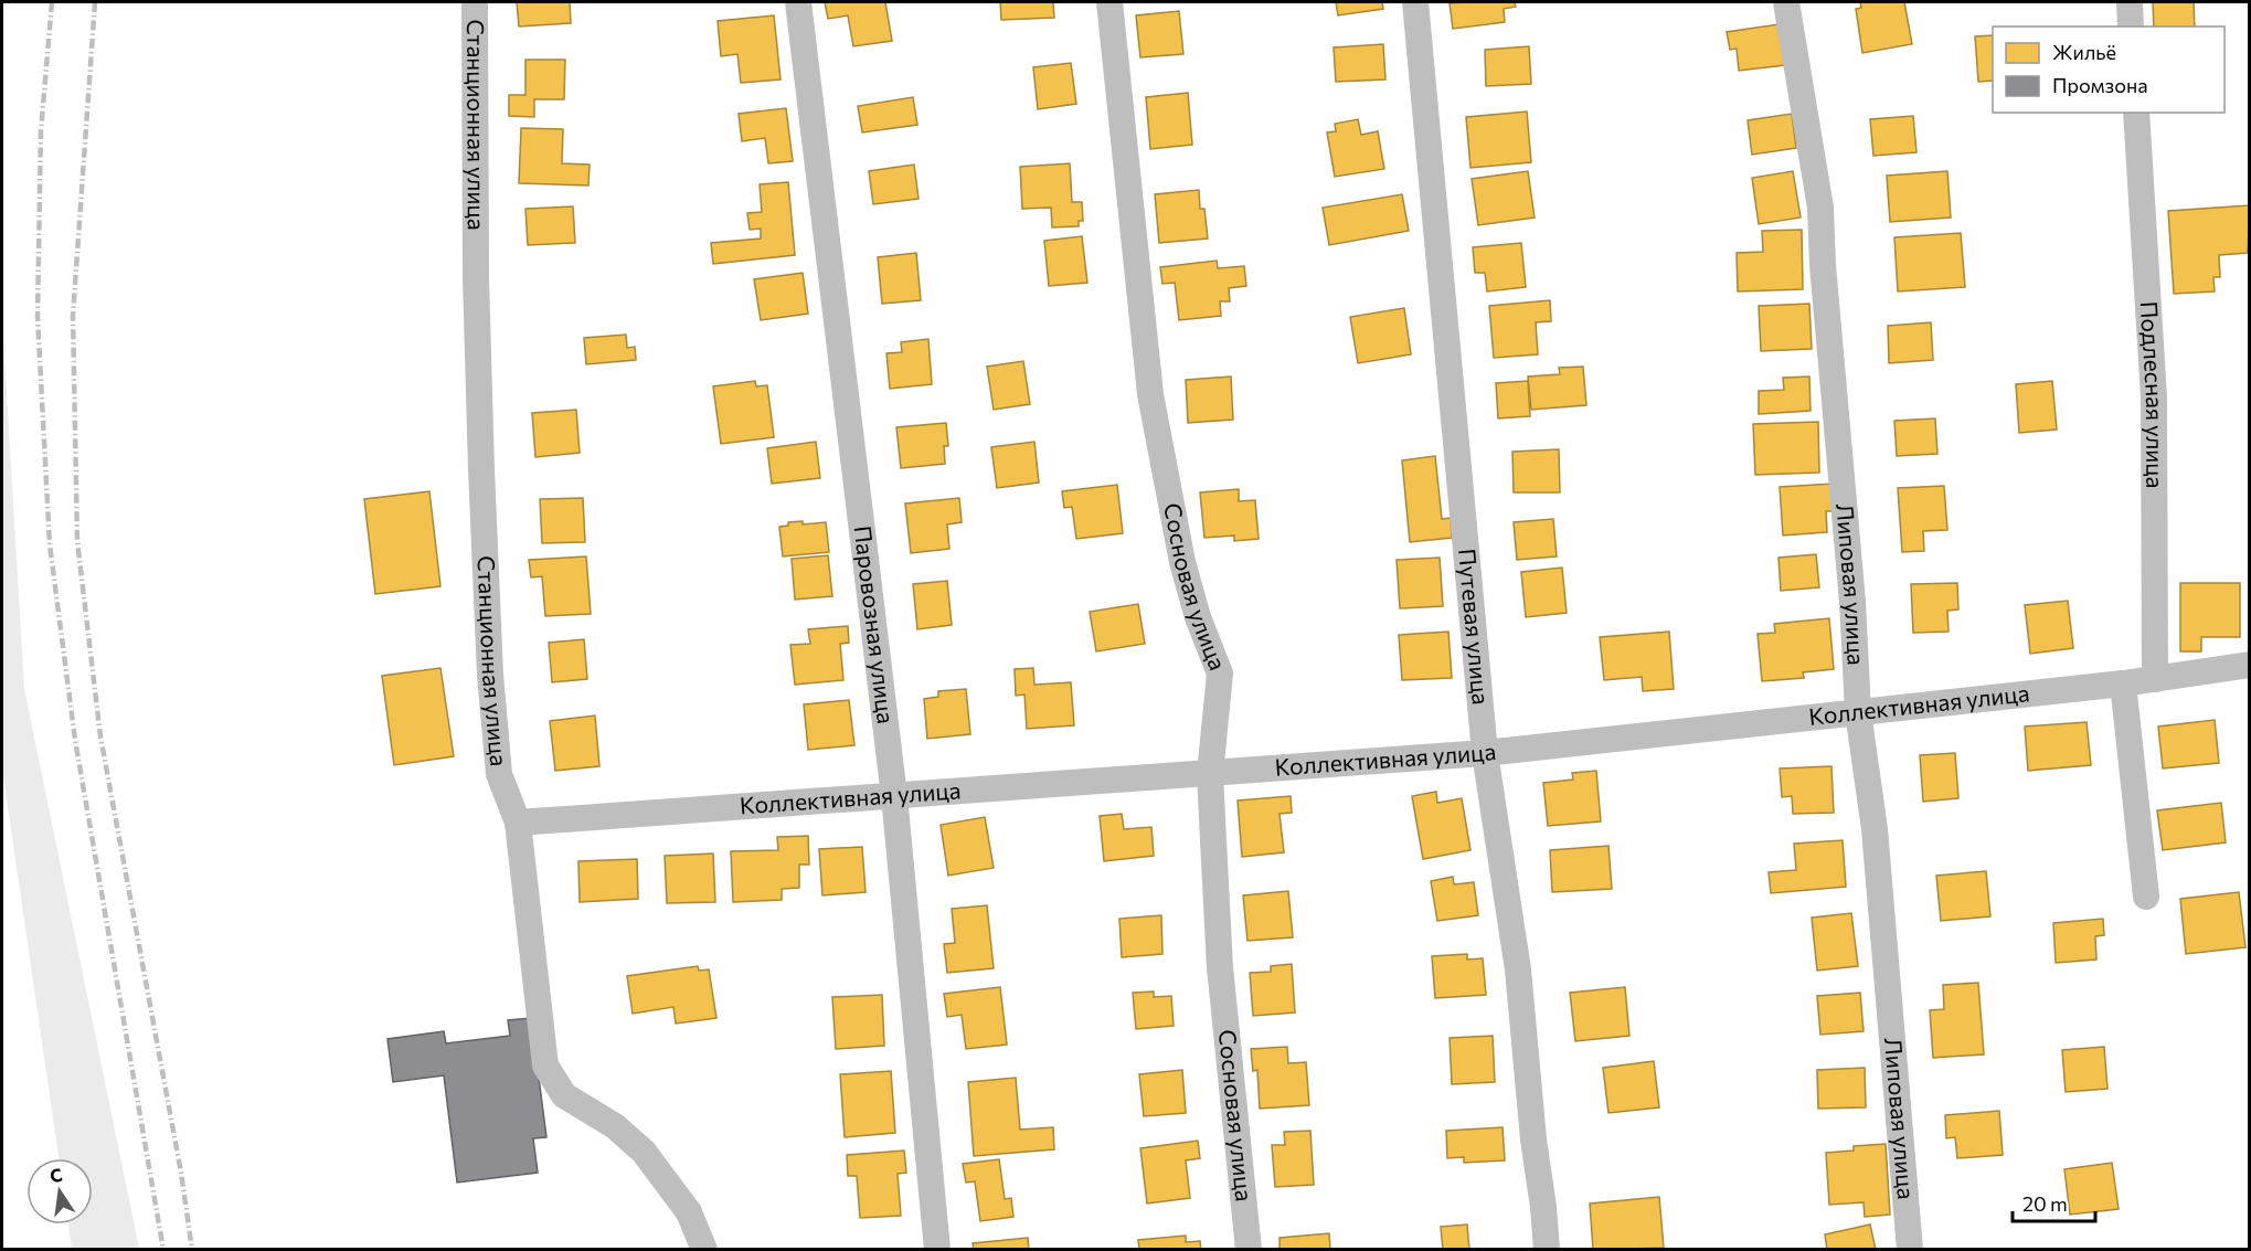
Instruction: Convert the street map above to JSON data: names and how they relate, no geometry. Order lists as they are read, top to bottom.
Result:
{
  "streets": {
    "street": [
      "Станционная улица",
      "Подлесная улица",
      "Сосновая улица",
      "Липовая улица",
      "Паровозная улица",
      "Путевая улица",
      "Коллективная улица"
    ]
  },
  "crossings": [
    ["Станционная улица", "Коллективная улица"],
    ["Подлесная улица", "Коллективная улица"],
    ["Сосновая улица", "Коллективная улица"],
    ["Липовая улица", "Коллективная улица"],
    ["Паровозная улица", "Коллективная улица"],
    ["Путевая улица", "Коллективная улица"]
  ],
  "legend": ["Жильё", "Промзона"],
  "scale_bar": "20 m",
  "north": "top"
}
